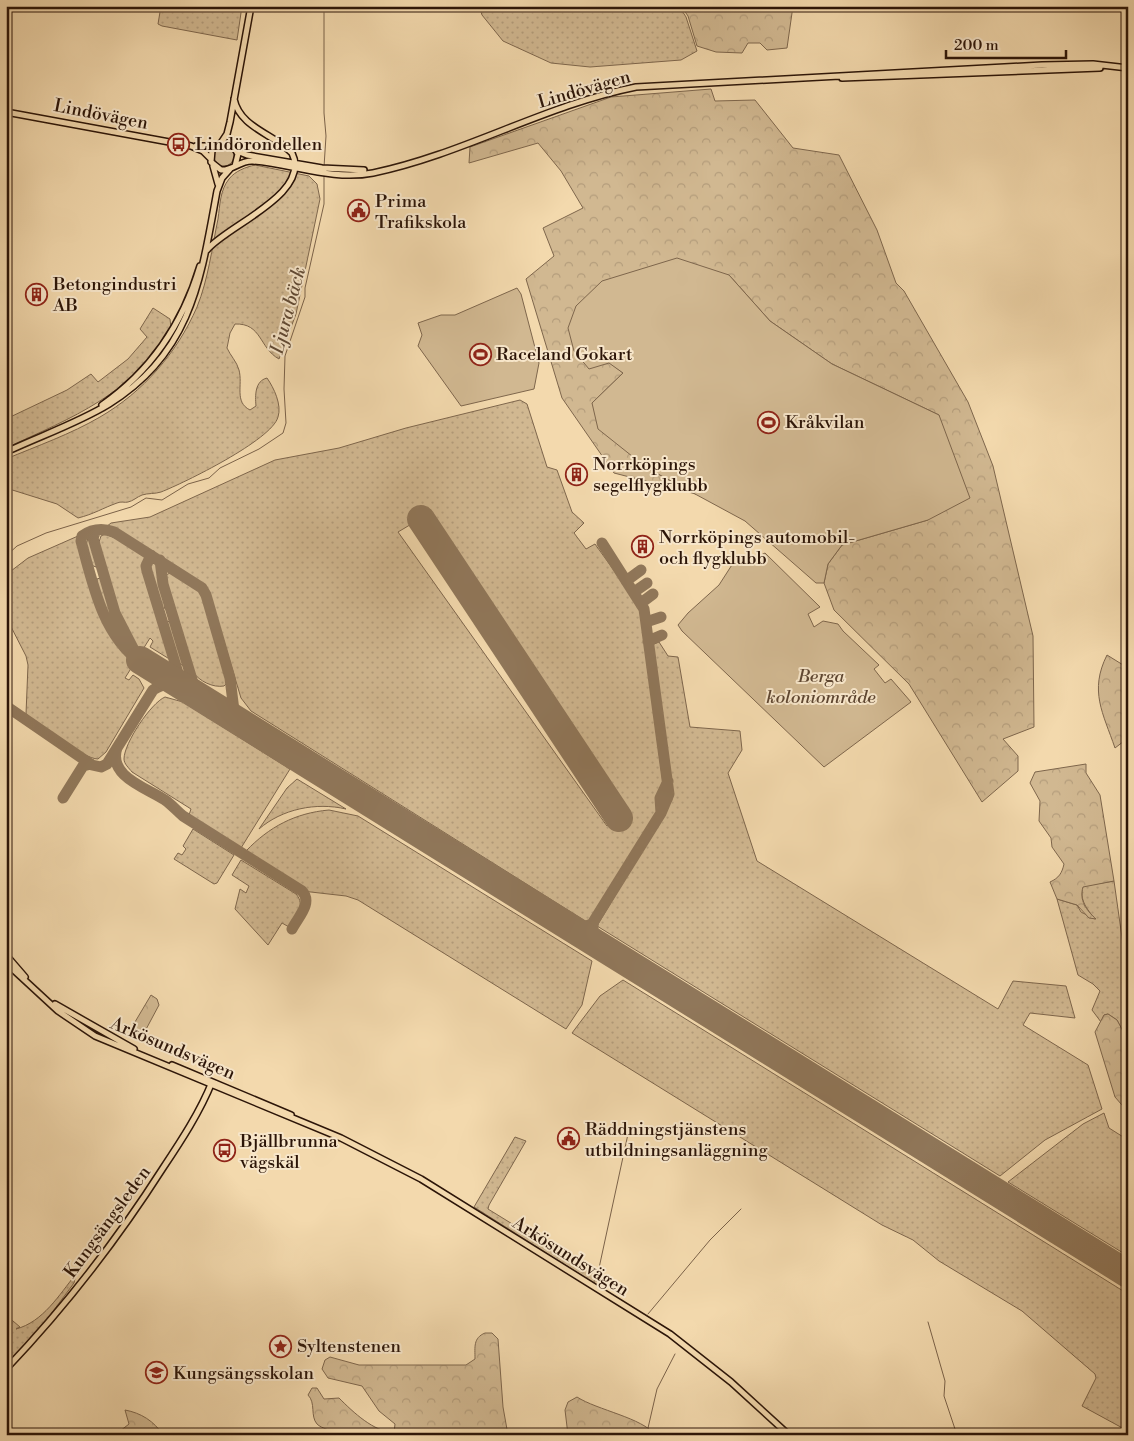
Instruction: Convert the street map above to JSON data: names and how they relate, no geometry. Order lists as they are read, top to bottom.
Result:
{
  "streets": {
    "main road": ["Lindövägen", "Arkösundsvägen", "Kungsängsleden"]
  },
  "crossings": [
    ["Arkösundsvägen", "Kungsängsleden"]
  ],
  "water": ["Ljura bäck"],
  "parks": ["Berga koloniområde"],
  "places": {
    "bus stop": ["Lindörondellen", "Bjällbrunna vägskäl"],
    "public building": ["Prima Trafikskola", "Räddningstjänstens utbildningsanläggning"],
    "building": ["Betongindustri AB", "Norrköpings segelflygklubb", "Norrköpings automobil- och flygklubb"],
    "sports": ["Raceland Gokart", "Kråkvilan"],
    "place": ["Syltenstenen"],
    "school or university": ["Kungsängsskolan"]
  },
  "scale_bar": "200 m"
}
